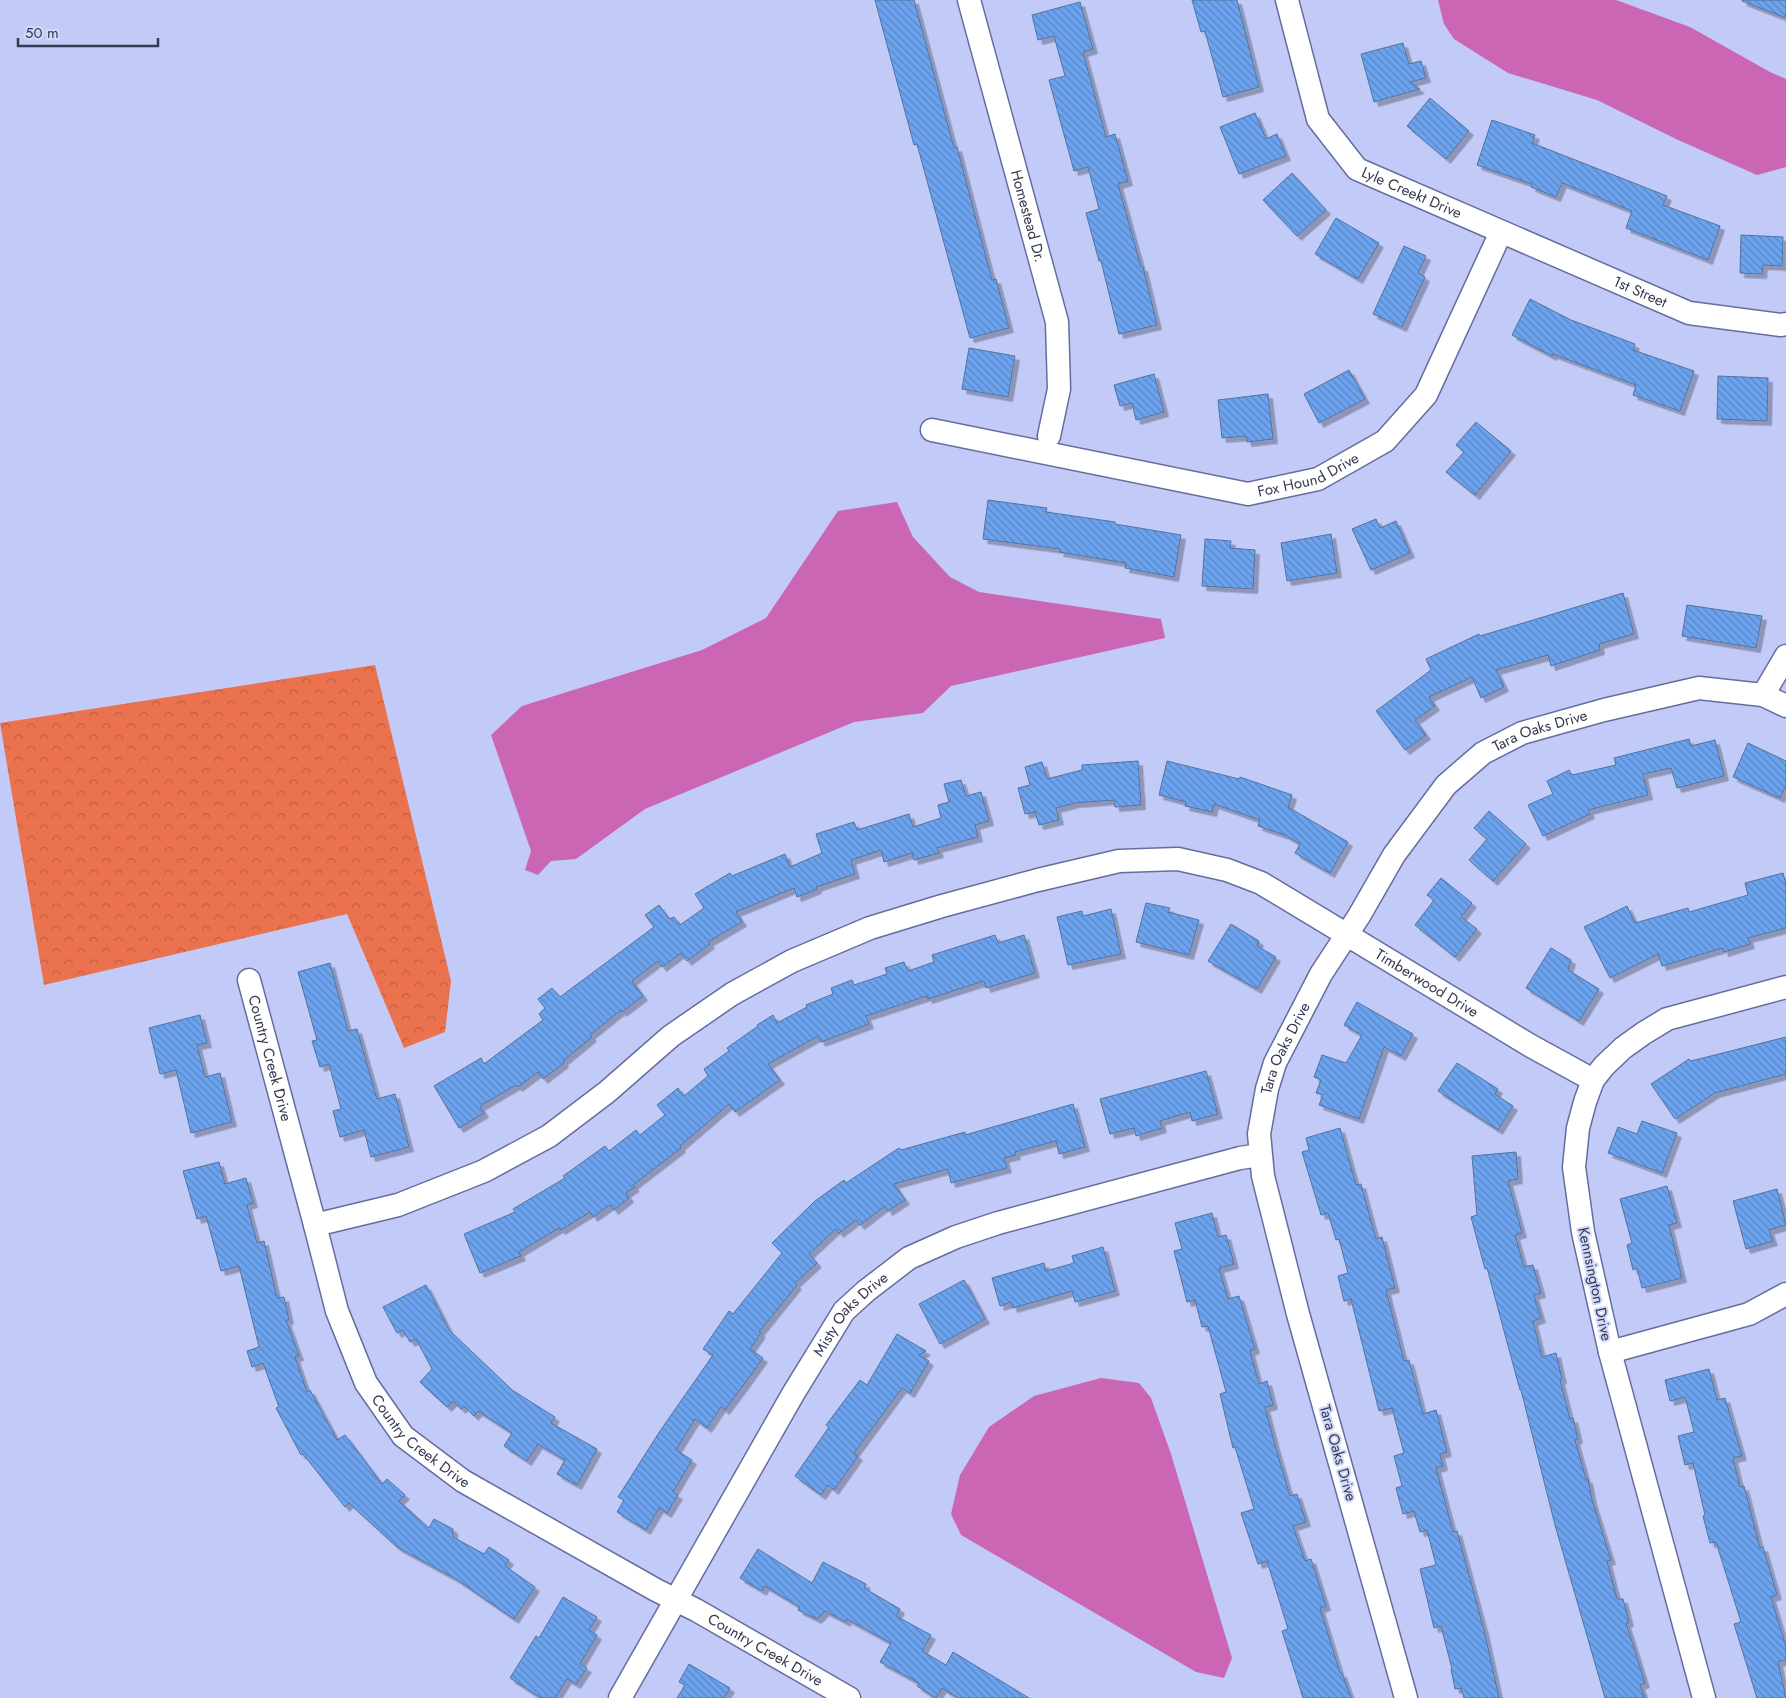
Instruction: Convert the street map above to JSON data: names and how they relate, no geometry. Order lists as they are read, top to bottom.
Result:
{
  "streets": {
    "street": [
      "Lyle Creekt Drive",
      "Homestead Dr.",
      "1st Street",
      "Fox Hound Drive",
      "Tara Oaks Drive",
      "Timberwood Drive",
      "Country Creek Drive",
      "Kennsington Drive",
      "Misty Oaks Drive"
    ]
  },
  "crossings": [
    ["Lyle Creekt Drive", "1st Street"],
    ["Lyle Creekt Drive", "Fox Hound Drive"],
    ["1st Street", "Fox Hound Drive"],
    ["Tara Oaks Drive", "Timberwood Drive"],
    ["Tara Oaks Drive", "Misty Oaks Drive"],
    ["Timberwood Drive", "Country Creek Drive"],
    ["Timberwood Drive", "Kennsington Drive"],
    ["Country Creek Drive", "Misty Oaks Drive"]
  ],
  "scale_bar": "50 m"
}
